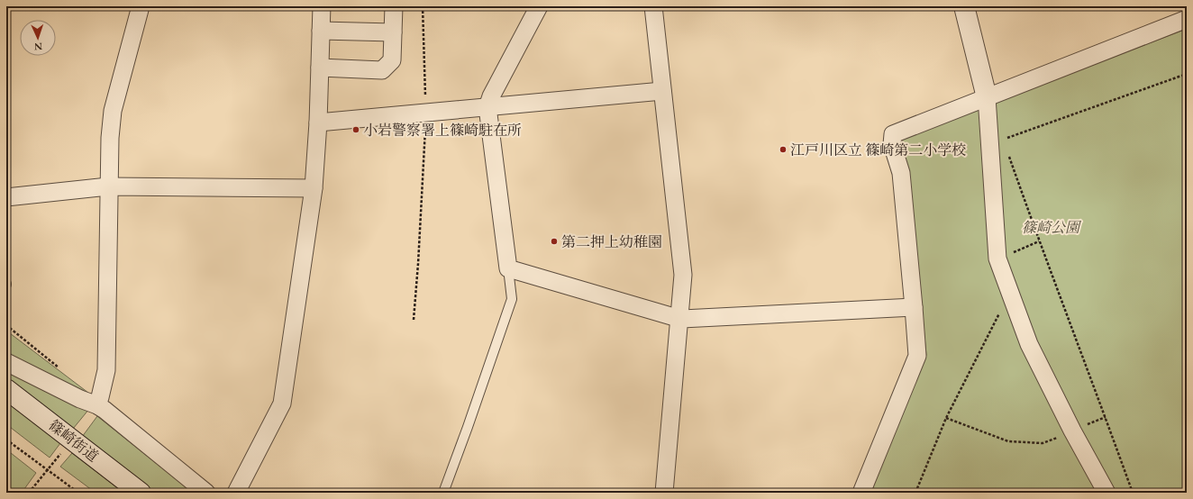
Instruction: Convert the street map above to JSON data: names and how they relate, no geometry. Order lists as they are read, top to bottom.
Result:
{
  "streets": {
    "main road": ["篠崎街道"]
  },
  "parks": ["篠崎公園"],
  "places": ["小岩警察署上篠崎駐在所", "江戸川区立 篠崎第二小学校", "第二押上幼稚園"],
  "north": "bottom"
}
